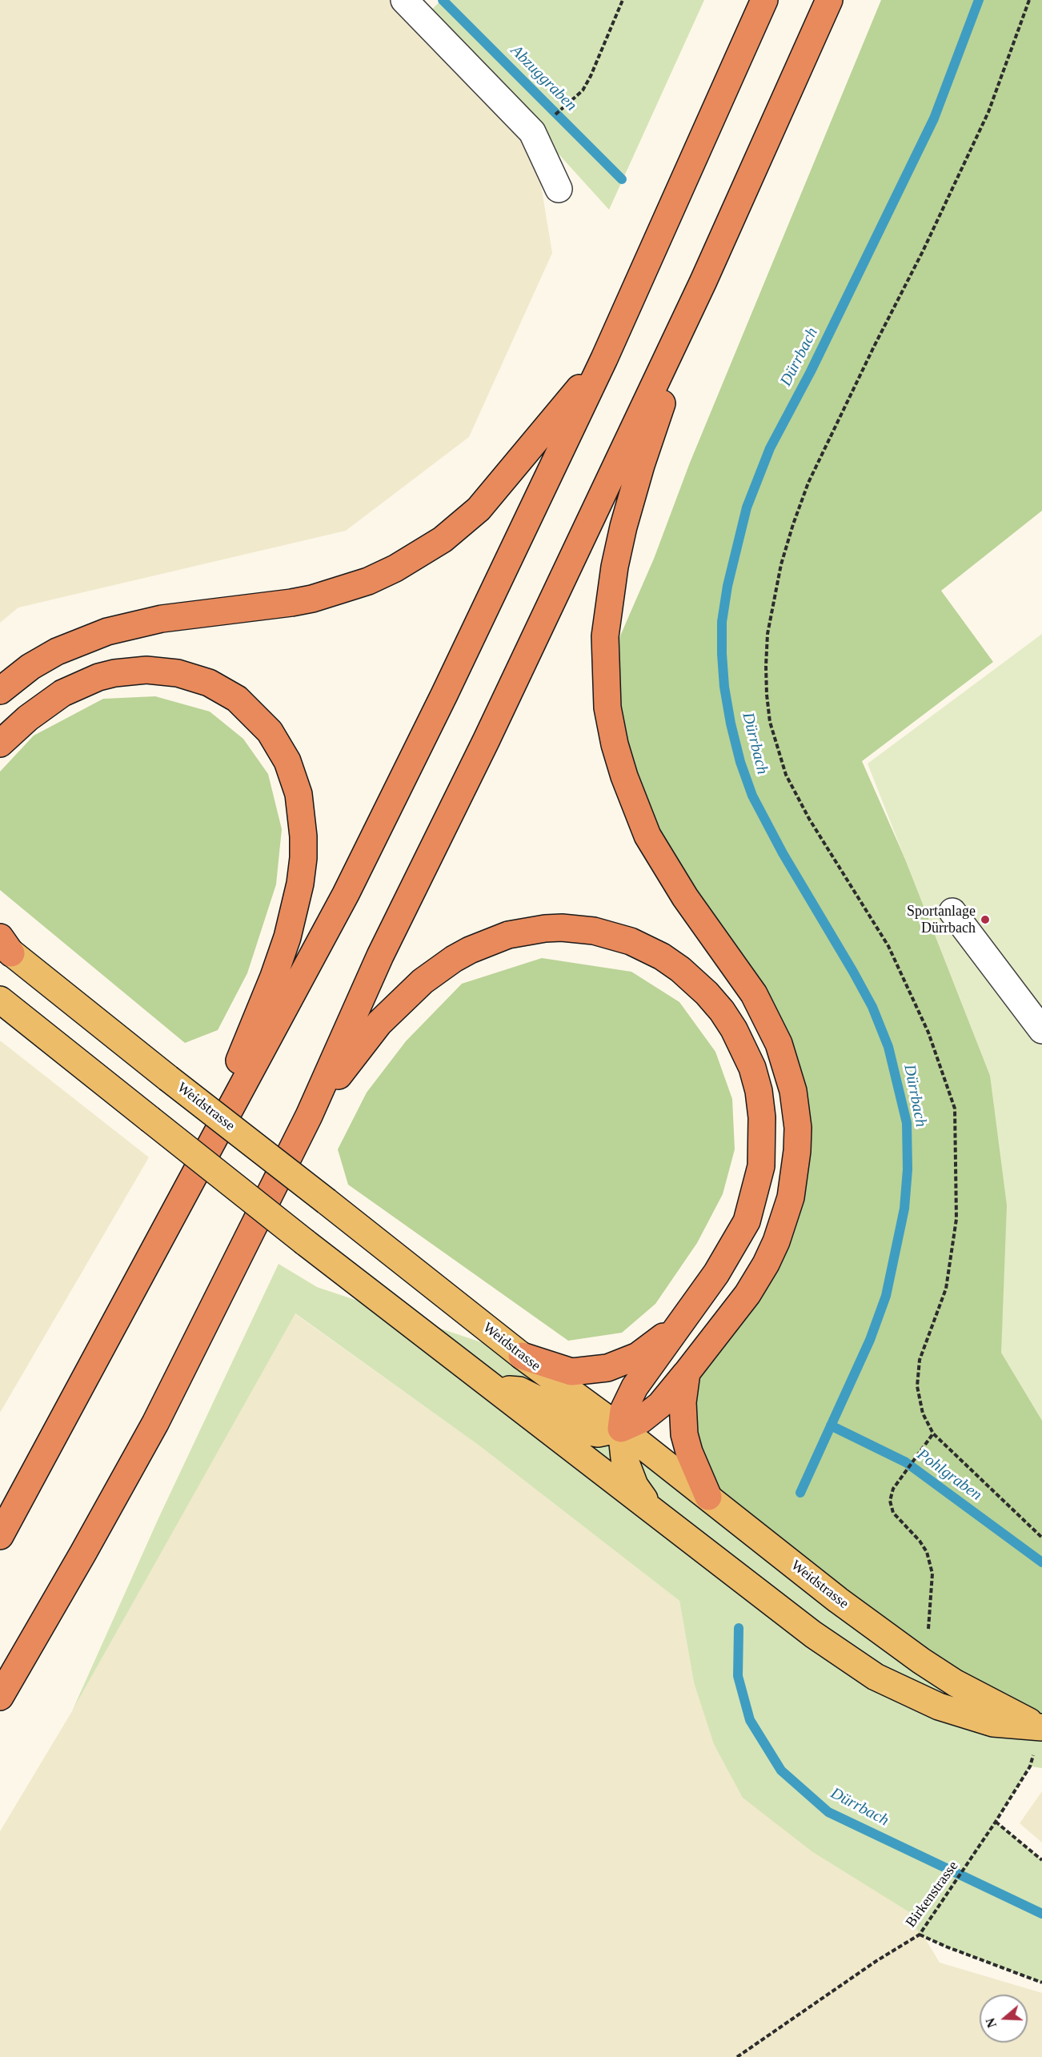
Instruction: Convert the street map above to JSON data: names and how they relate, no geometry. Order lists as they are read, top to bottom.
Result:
{
  "streets": {
    "main road": ["Weidstrasse"],
    "path": ["Birkenstrasse"]
  },
  "crossings": [
    ["Weidstrasse", "Birkenstrasse"]
  ],
  "water": ["Abzuggraben", "Dürrbach", "Pohlgraben"],
  "places": ["Sportanlage Dürrbach"],
  "north": "left"
}
